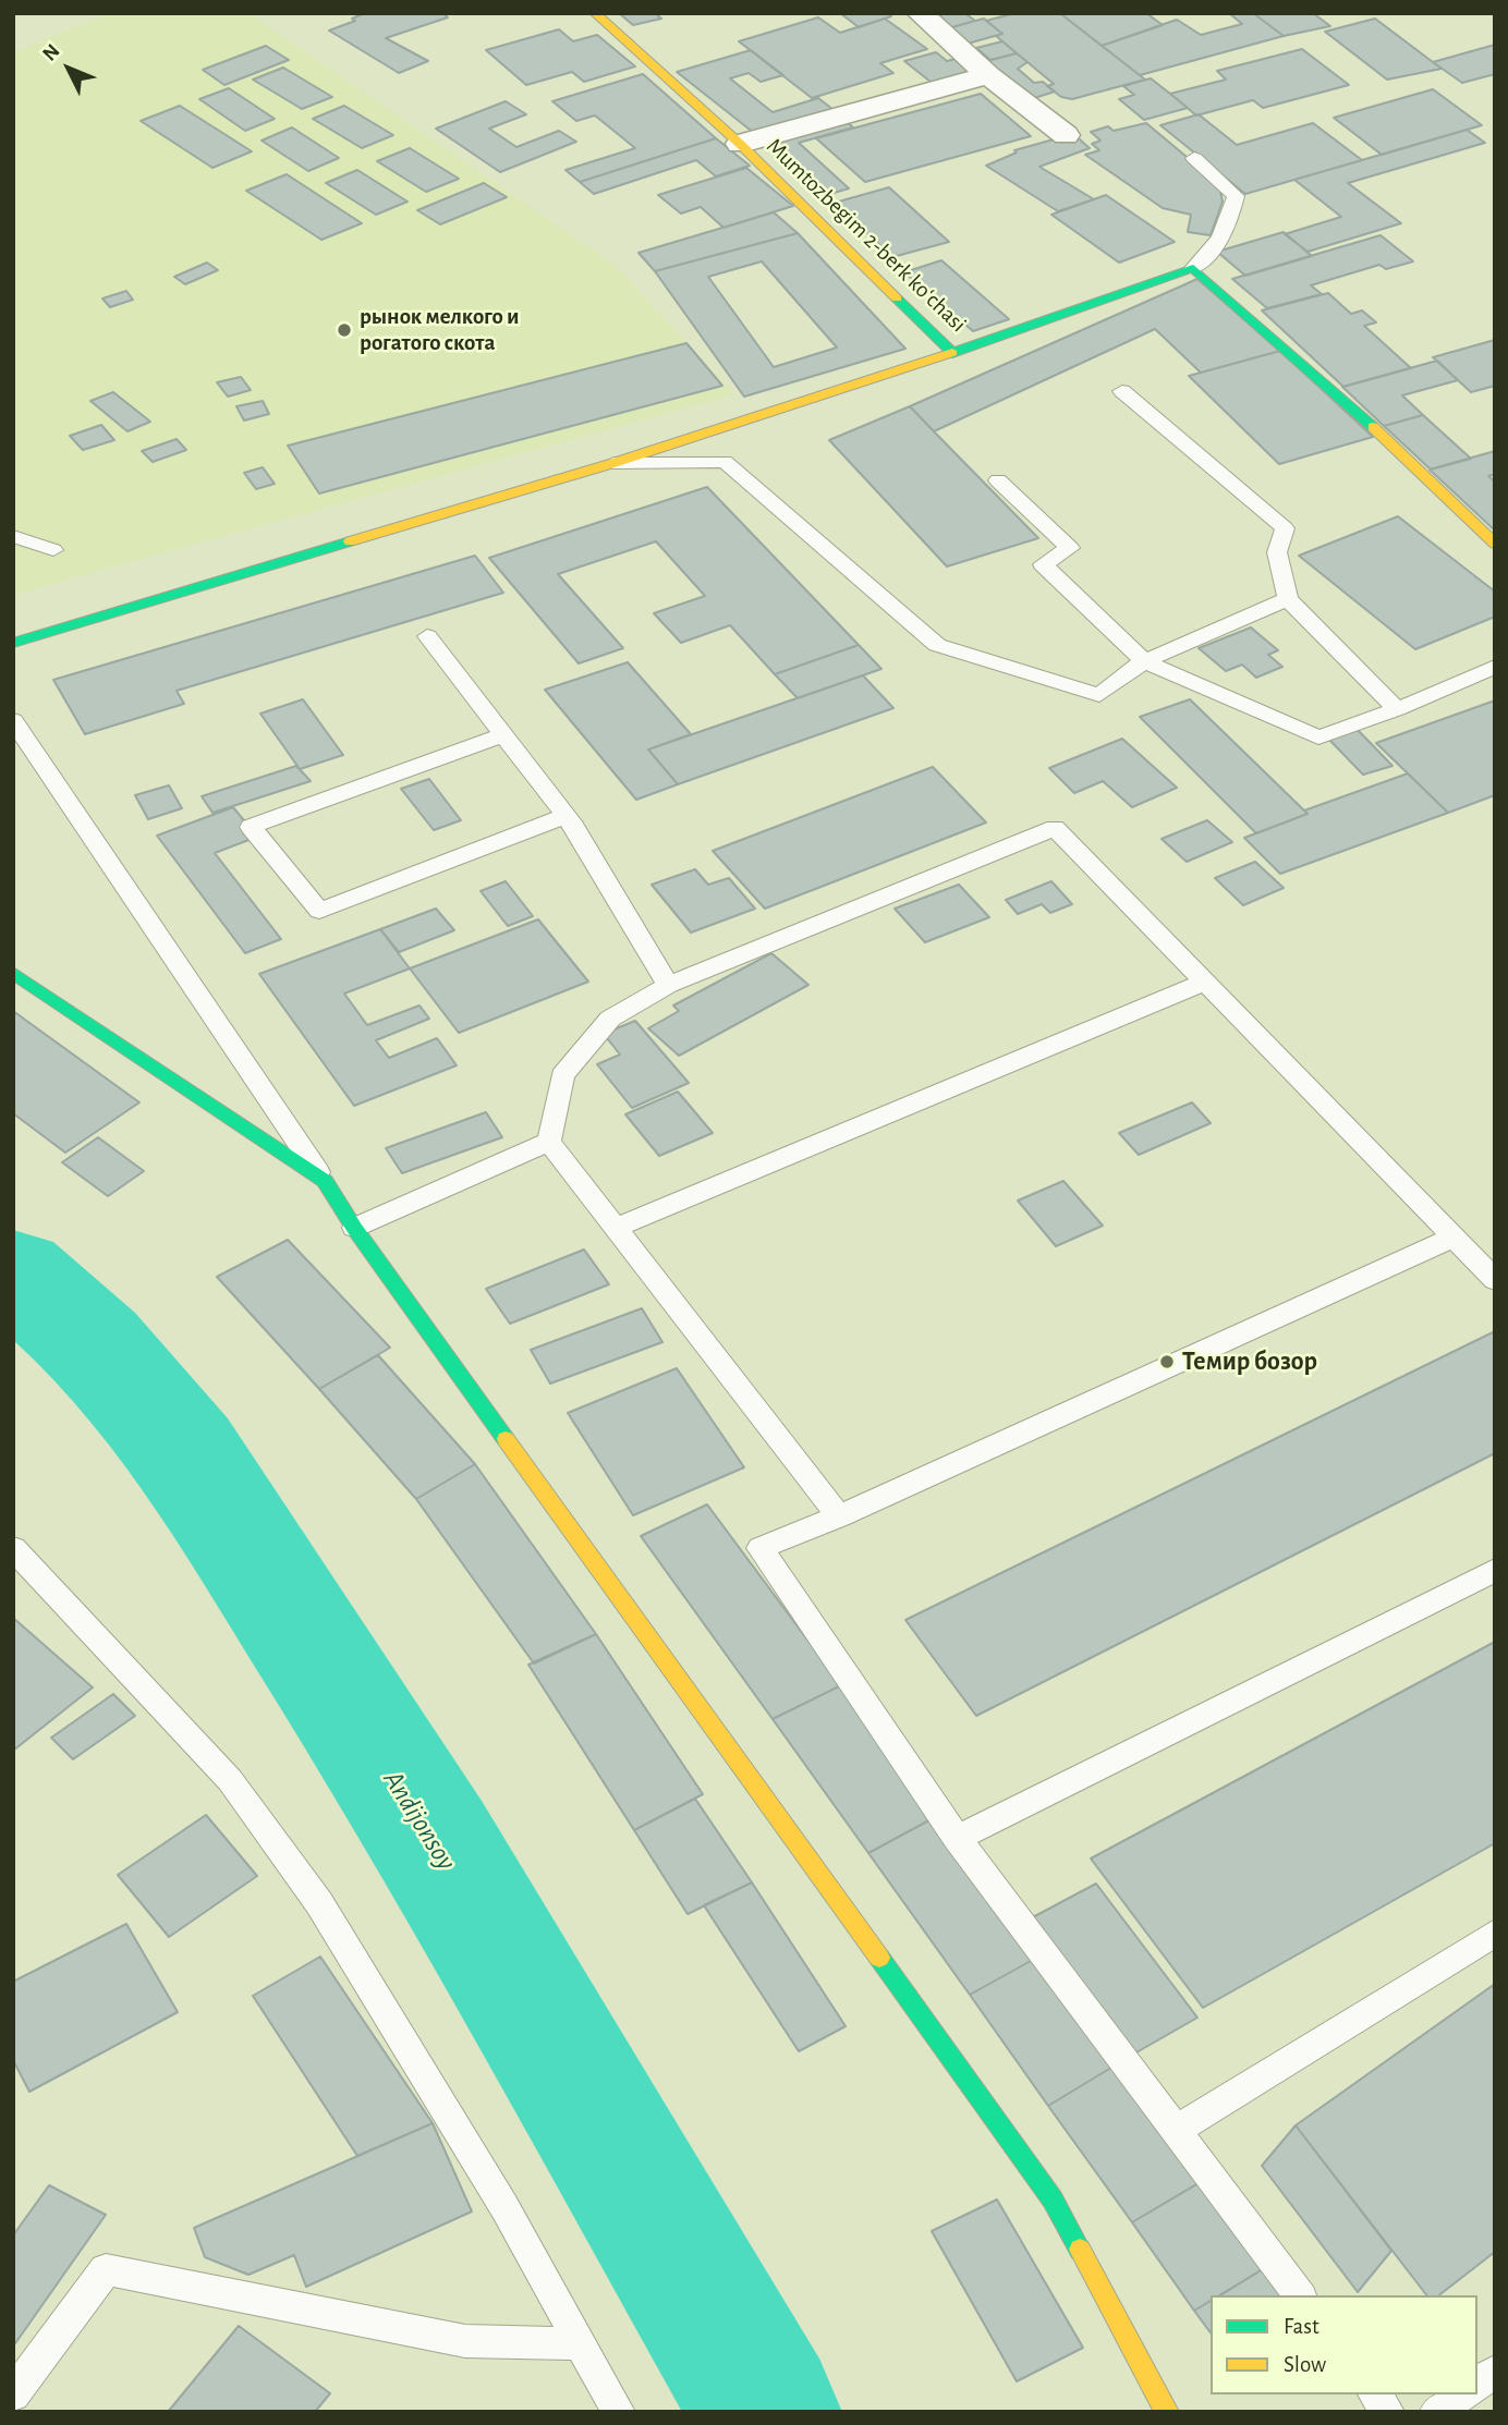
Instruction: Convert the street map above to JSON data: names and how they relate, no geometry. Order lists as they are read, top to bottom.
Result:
{
  "streets": {
    "street": ["Mumtozbegim 2-berk koʻchasi"]
  },
  "water": ["Andijonsoy"],
  "places": ["рынок мелкого и рогатого скота", "Темир бозор"],
  "legend": ["Fast", "Slow"],
  "north": "top left"
}
